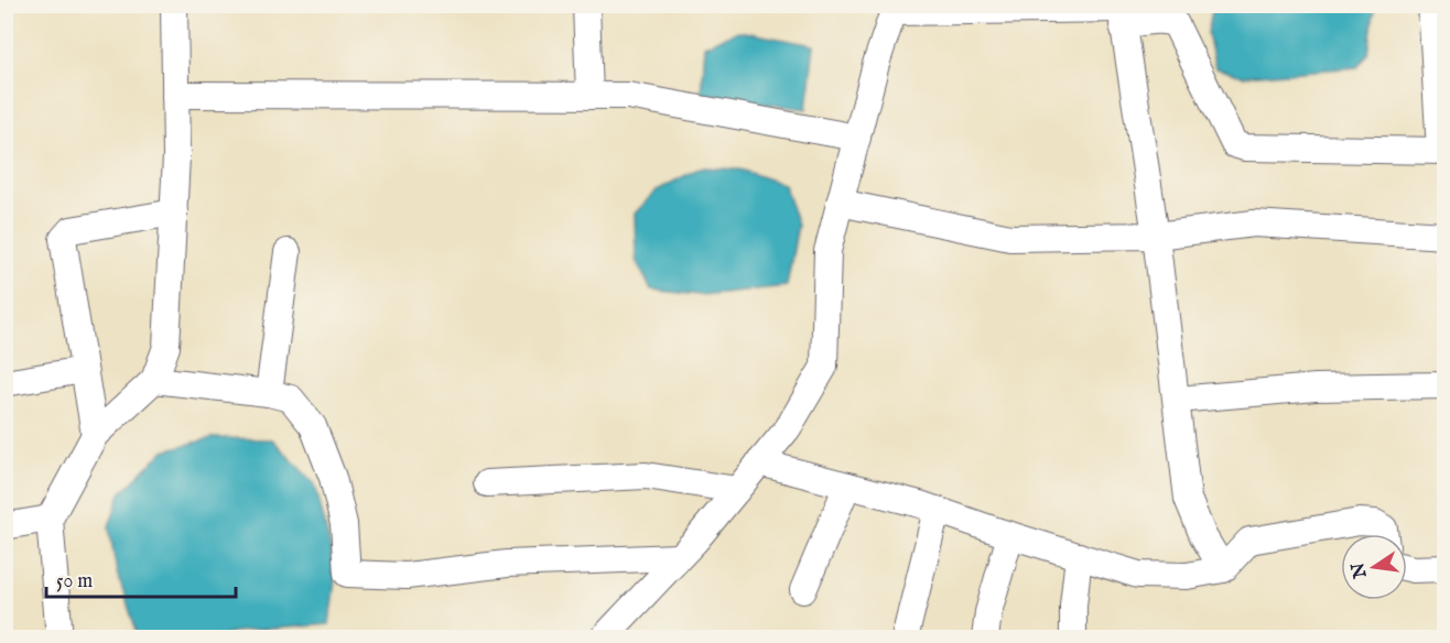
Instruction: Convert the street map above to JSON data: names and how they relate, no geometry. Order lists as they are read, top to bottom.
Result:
{
  "scale_bar": "50 m",
  "north": "left"
}
